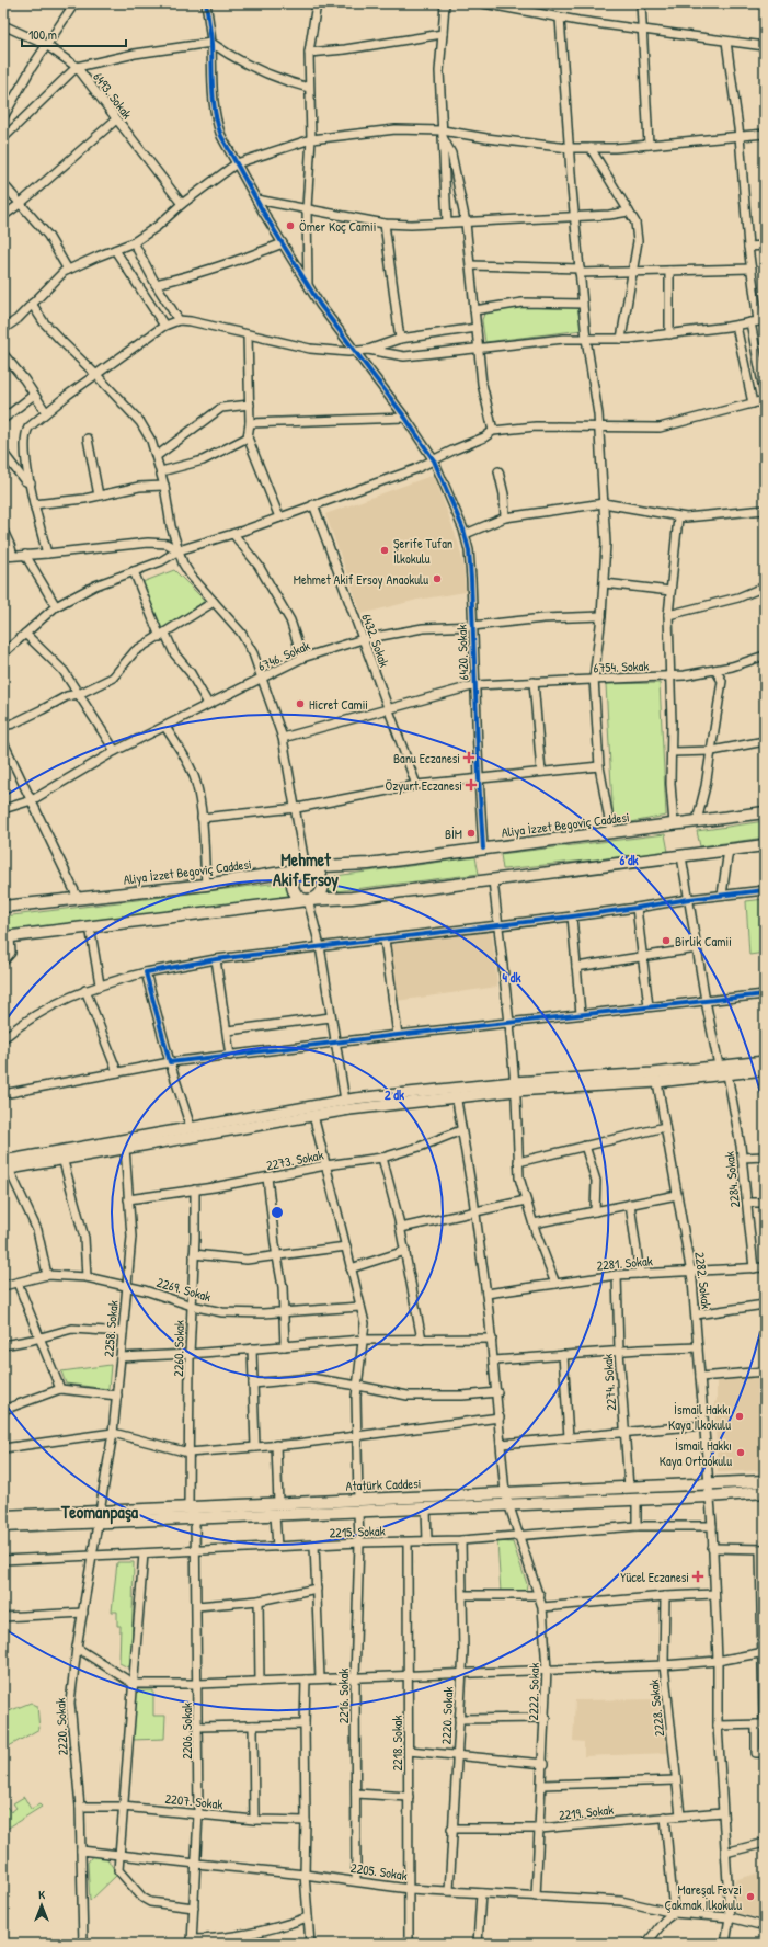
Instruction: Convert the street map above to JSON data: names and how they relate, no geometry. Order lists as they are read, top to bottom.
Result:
{
  "streets": {
    "main road": ["Aliya İzzet Begoviç Caddesi", "Atatürk Caddesi"],
    "street": [
      "6493. Sokak",
      "6432. Sokak",
      "6420. Sokak",
      "6746. Sokak",
      "6754. Sokak",
      "2273. Sokak",
      "2284. Sokak",
      "2281. Sokak",
      "2282. Sokak",
      "2269. Sokak",
      "2258. Sokak",
      "2260. Sokak",
      "2274. Sokak",
      "2215. Sokak",
      "2222. Sokak",
      "2216. Sokak",
      "2228. Sokak",
      "2220. Sokak",
      "2206. Sokak",
      "2218. Sokak",
      "2207. Sokak",
      "2219. Sokak",
      "2205. Sokak"
    ]
  },
  "crossings": [
    ["6432. Sokak", "6746. Sokak"],
    ["6432. Sokak", "6754. Sokak"],
    ["6420. Sokak", "6746. Sokak"],
    ["6420. Sokak", "6754. Sokak"],
    ["6420. Sokak", "Aliya İzzet Begoviç Caddesi"],
    ["2273. Sokak", "2258. Sokak"],
    ["2273. Sokak", "2260. Sokak"],
    ["2273. Sokak", "2216. Sokak"],
    ["2284. Sokak", "2281. Sokak"],
    ["2281. Sokak", "2282. Sokak"],
    ["2281. Sokak", "2274. Sokak"],
    ["2282. Sokak", "Atatürk Caddesi"],
    ["2282. Sokak", "2215. Sokak"],
    ["2282. Sokak", "2219. Sokak"],
    ["2282. Sokak", "2205. Sokak"],
    ["2269. Sokak", "2258. Sokak"],
    ["2269. Sokak", "2260. Sokak"],
    ["2269. Sokak", "2216. Sokak"],
    ["2258. Sokak", "Atatürk Caddesi"],
    ["2258. Sokak", "2220. Sokak"],
    ["2260. Sokak", "Atatürk Caddesi"],
    ["2274. Sokak", "Atatürk Caddesi"],
    ["Atatürk Caddesi", "2222. Sokak"],
    ["Atatürk Caddesi", "2216. Sokak"],
    ["Atatürk Caddesi", "2220. Sokak"],
    ["Atatürk Caddesi", "2206. Sokak"],
    ["2215. Sokak", "2222. Sokak"],
    ["2215. Sokak", "2216. Sokak"],
    ["2215. Sokak", "2220. Sokak"],
    ["2215. Sokak", "2206. Sokak"],
    ["2215. Sokak", "2218. Sokak"],
    ["2222. Sokak", "2219. Sokak"],
    ["2222. Sokak", "2205. Sokak"],
    ["2216. Sokak", "2205. Sokak"],
    ["2228. Sokak", "2219. Sokak"],
    ["2220. Sokak", "2207. Sokak"],
    ["2220. Sokak", "2219. Sokak"],
    ["2220. Sokak", "2205. Sokak"],
    ["2206. Sokak", "2207. Sokak"],
    ["2206. Sokak", "2205. Sokak"],
    ["2218. Sokak", "2205. Sokak"]
  ],
  "districts": ["Mehmet Akif Ersoy", "Teomanpaşa"],
  "places": {
    "other": [
      "Ömer Koç Camii",
      "Şerife Tufan İlkokulu",
      "Mehmet Akif Ersoy Anaokulu",
      "Hicret Camii",
      "BİM",
      "Birlik Camii",
      "İsmail Hakkı Kaya İlkokulu",
      "İsmail Hakkı Kaya Ortaokulu",
      "Mareşal Fevzi Çakmak İlkokulu"
    ],
    "health": ["Banu Eczanesi", "Özyurt Eczanesi", "Yücel Eczanesi"]
  },
  "scale_bar": "100 m",
  "north": "top",
  "rings": ["6 dk", "4 dk", "2 dk"]
}
